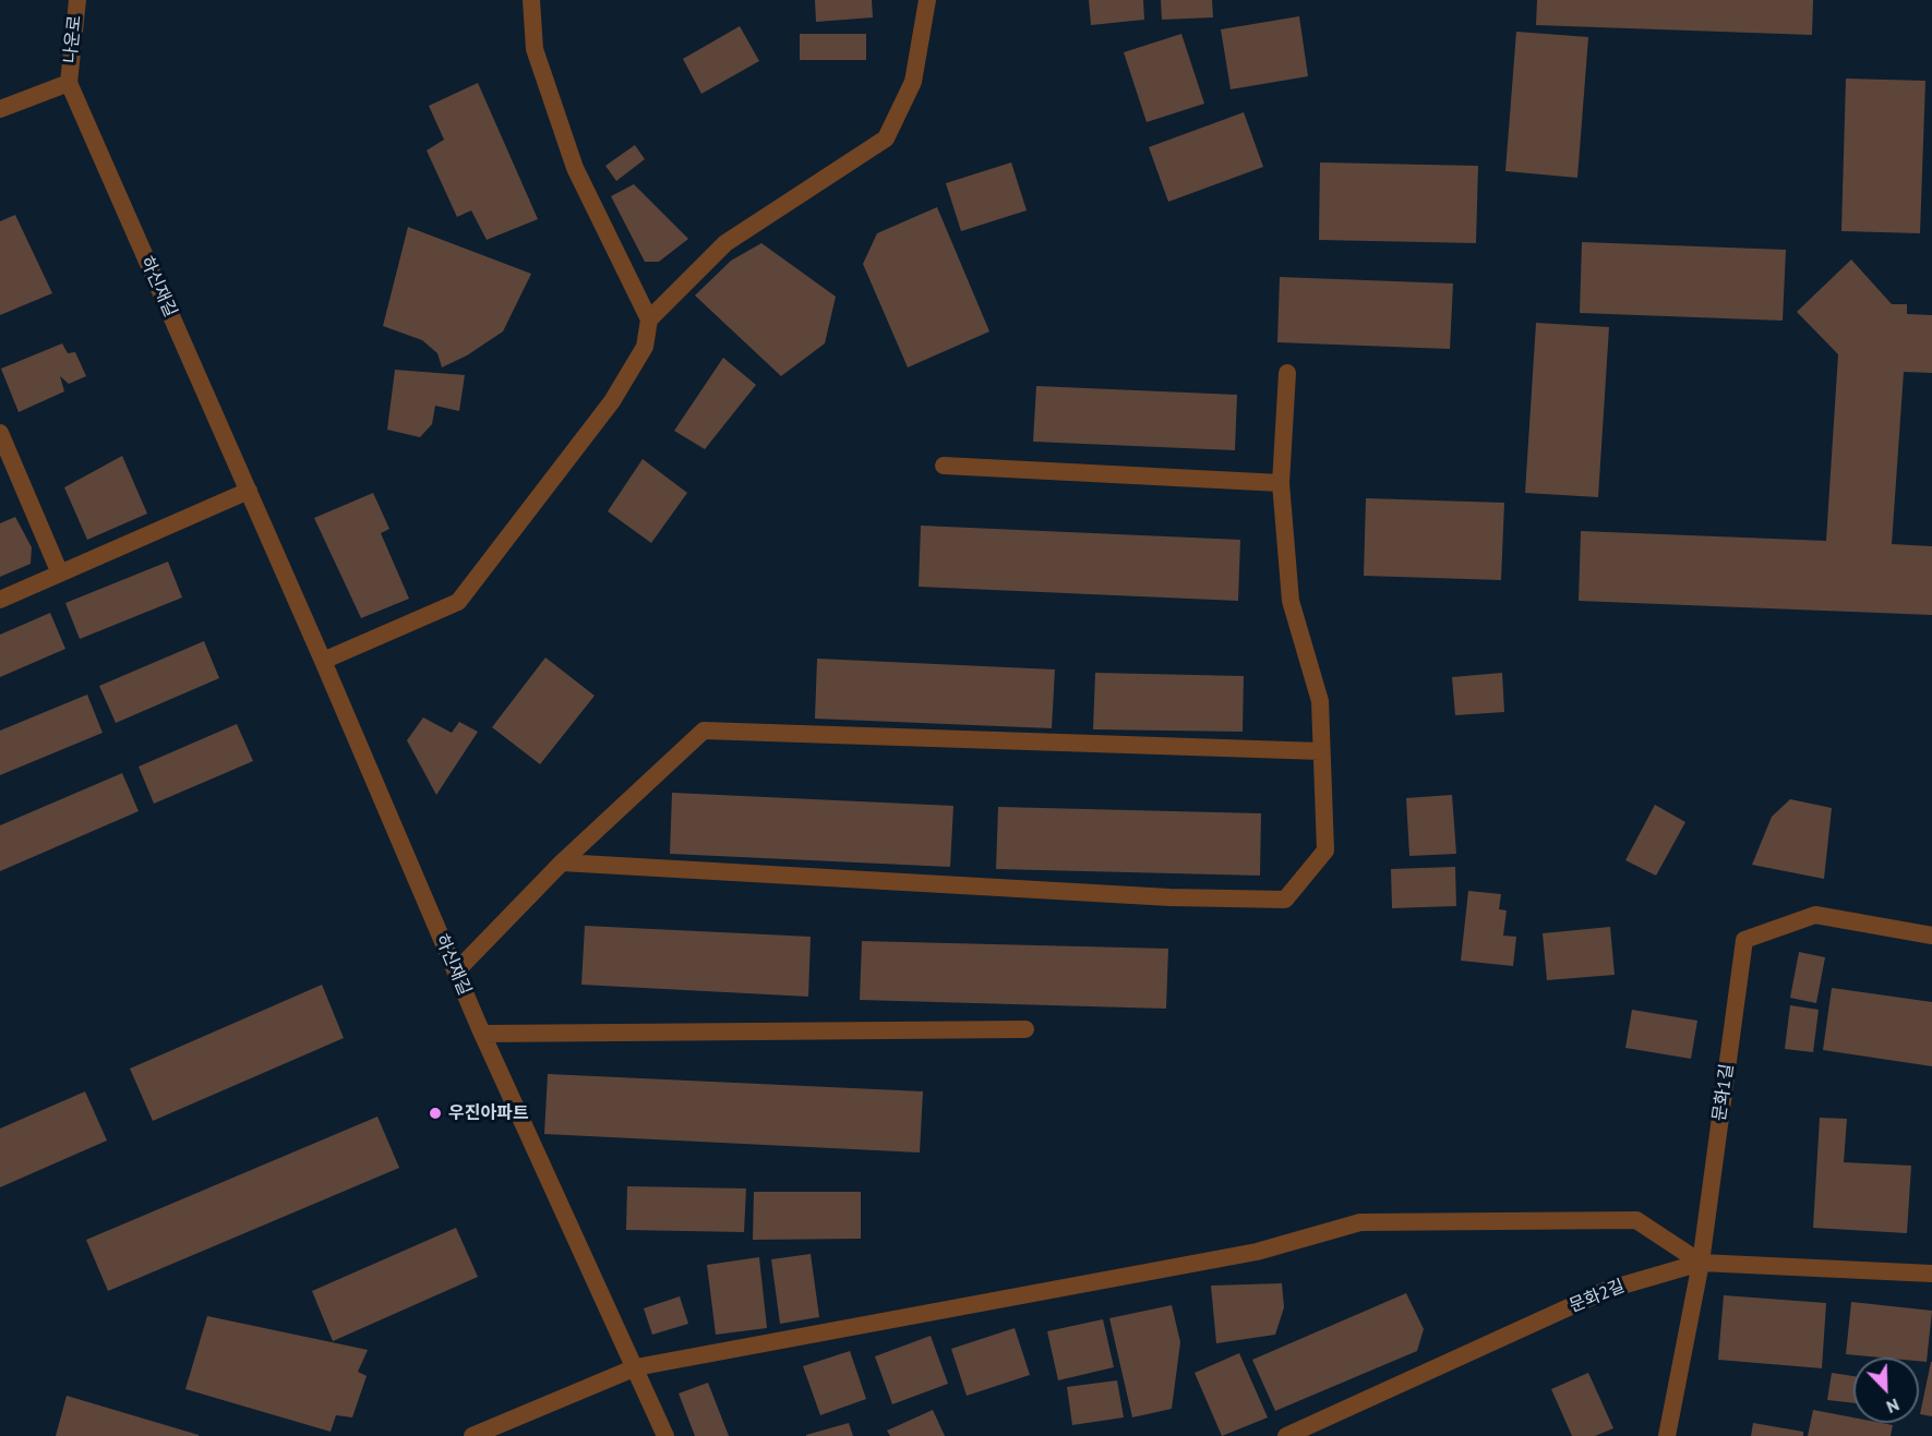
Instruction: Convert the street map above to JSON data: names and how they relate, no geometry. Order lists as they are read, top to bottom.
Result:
{
  "streets": {
    "street": [
      "나운로",
      "하신재길",
      "문화1길",
      "문화2길"
    ]
  },
  "crossings": [
    ["나운로", "하신재길"],
    ["문화1길", "문화2길"]
  ],
  "places": ["우진아파트"],
  "north": "bottom right"
}
